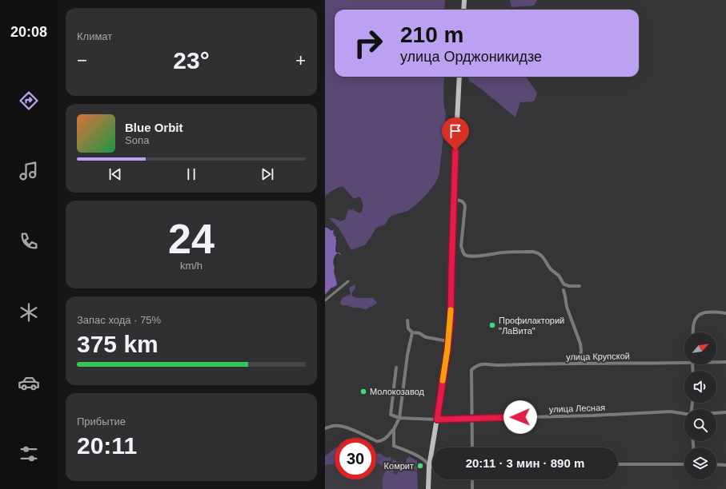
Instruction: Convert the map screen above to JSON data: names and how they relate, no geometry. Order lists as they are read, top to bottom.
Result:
{
  "streets": {
    "street": ["улица Крупской", "улица Лесная"]
  },
  "crossings": [
    ["улица Крупской", "улица Лесная"]
  ],
  "places": ["Профилакторий \"ЛаВита\"", "Молокозавод", "Комрит"],
  "north": "top right",
  "page": {
    "tabs": "20:08",
    "tile": [
      "Климат",
      ["24", "km/h"],
      ["Запас хода · 75%", "375 km"],
      ["Прибытие", "20:11"]
    ],
    "turn": ["210 m", "улица Орджоникидзе"],
    "heat": ["−", "23°", "+"],
    "song": ["Blue Orbit", "Sona"],
    "limit": "30",
    "trip": "20:11 · 3 мин · 890 m"
  }
}
